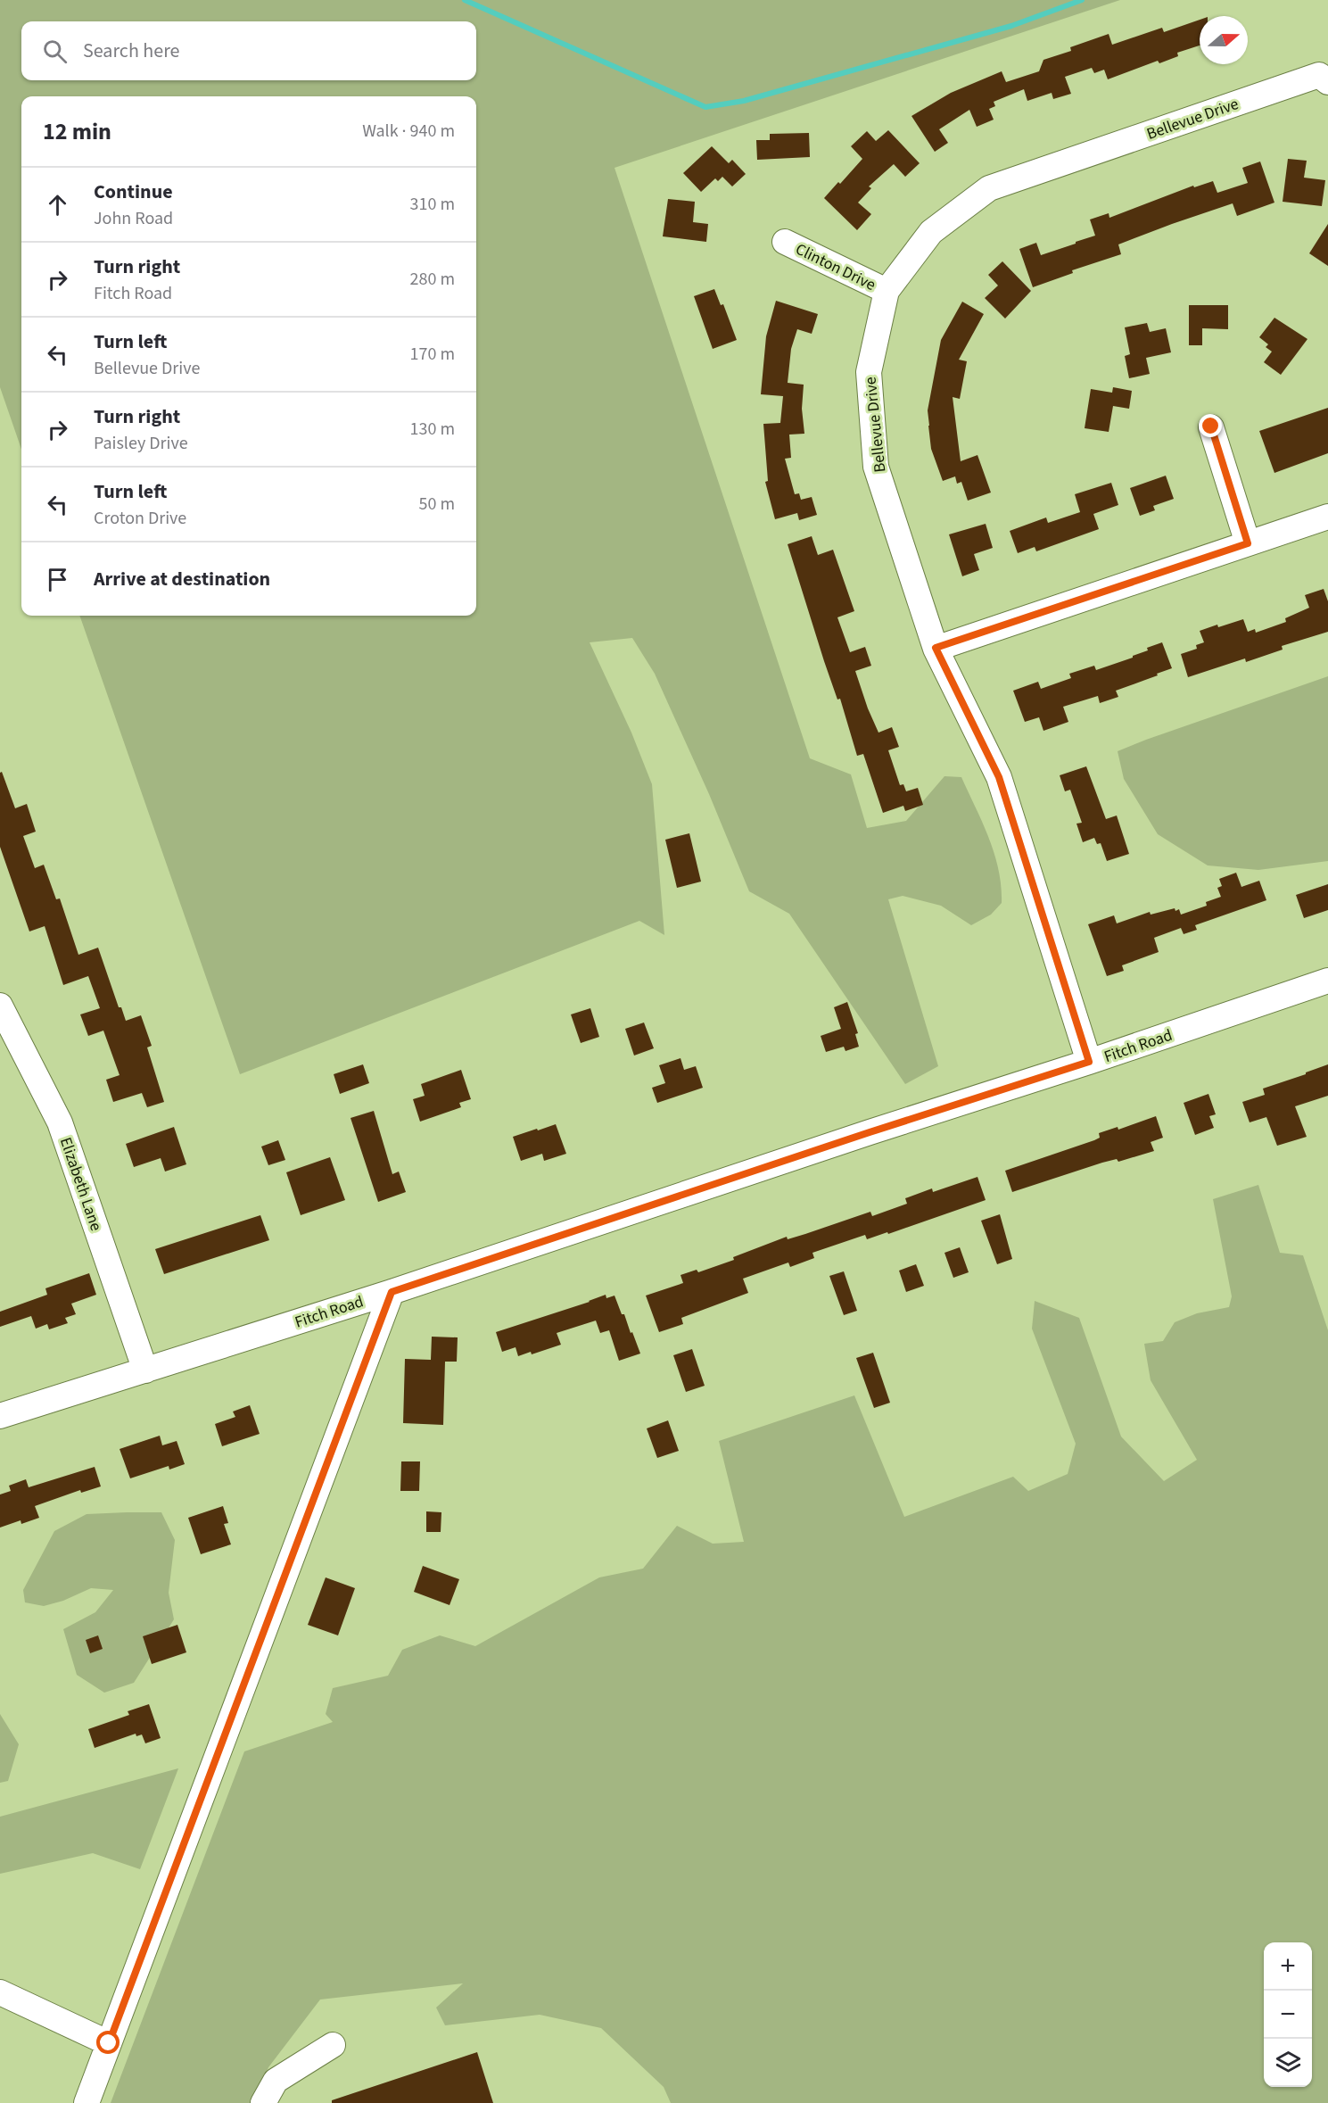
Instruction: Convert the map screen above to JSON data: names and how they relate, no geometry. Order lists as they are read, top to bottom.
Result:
{
  "streets": {
    "street": [
      "Bellevue Drive",
      "Clinton Drive",
      "Fitch Road",
      "Elizabeth Lane"
    ]
  },
  "crossings": [
    ["Bellevue Drive", "Clinton Drive"],
    ["Bellevue Drive", "Fitch Road"],
    ["Fitch Road", "Elizabeth Lane"]
  ],
  "north": "right",
  "page": {
    "search": "Search here",
    "heading": ["12 min", "Walk · 940 m"],
    "list": [
      ["Continue", "John Road", "310 m"],
      ["Turn right", "Fitch Road", "280 m"],
      ["Turn left", "Bellevue Drive", "170 m"],
      ["Turn right", "Paisley Drive", "130 m"],
      ["Turn left", "Croton Drive", "50 m"],
      "Arrive at destination"
    ],
    "map_buttons": ["+", "−"]
  }
}
